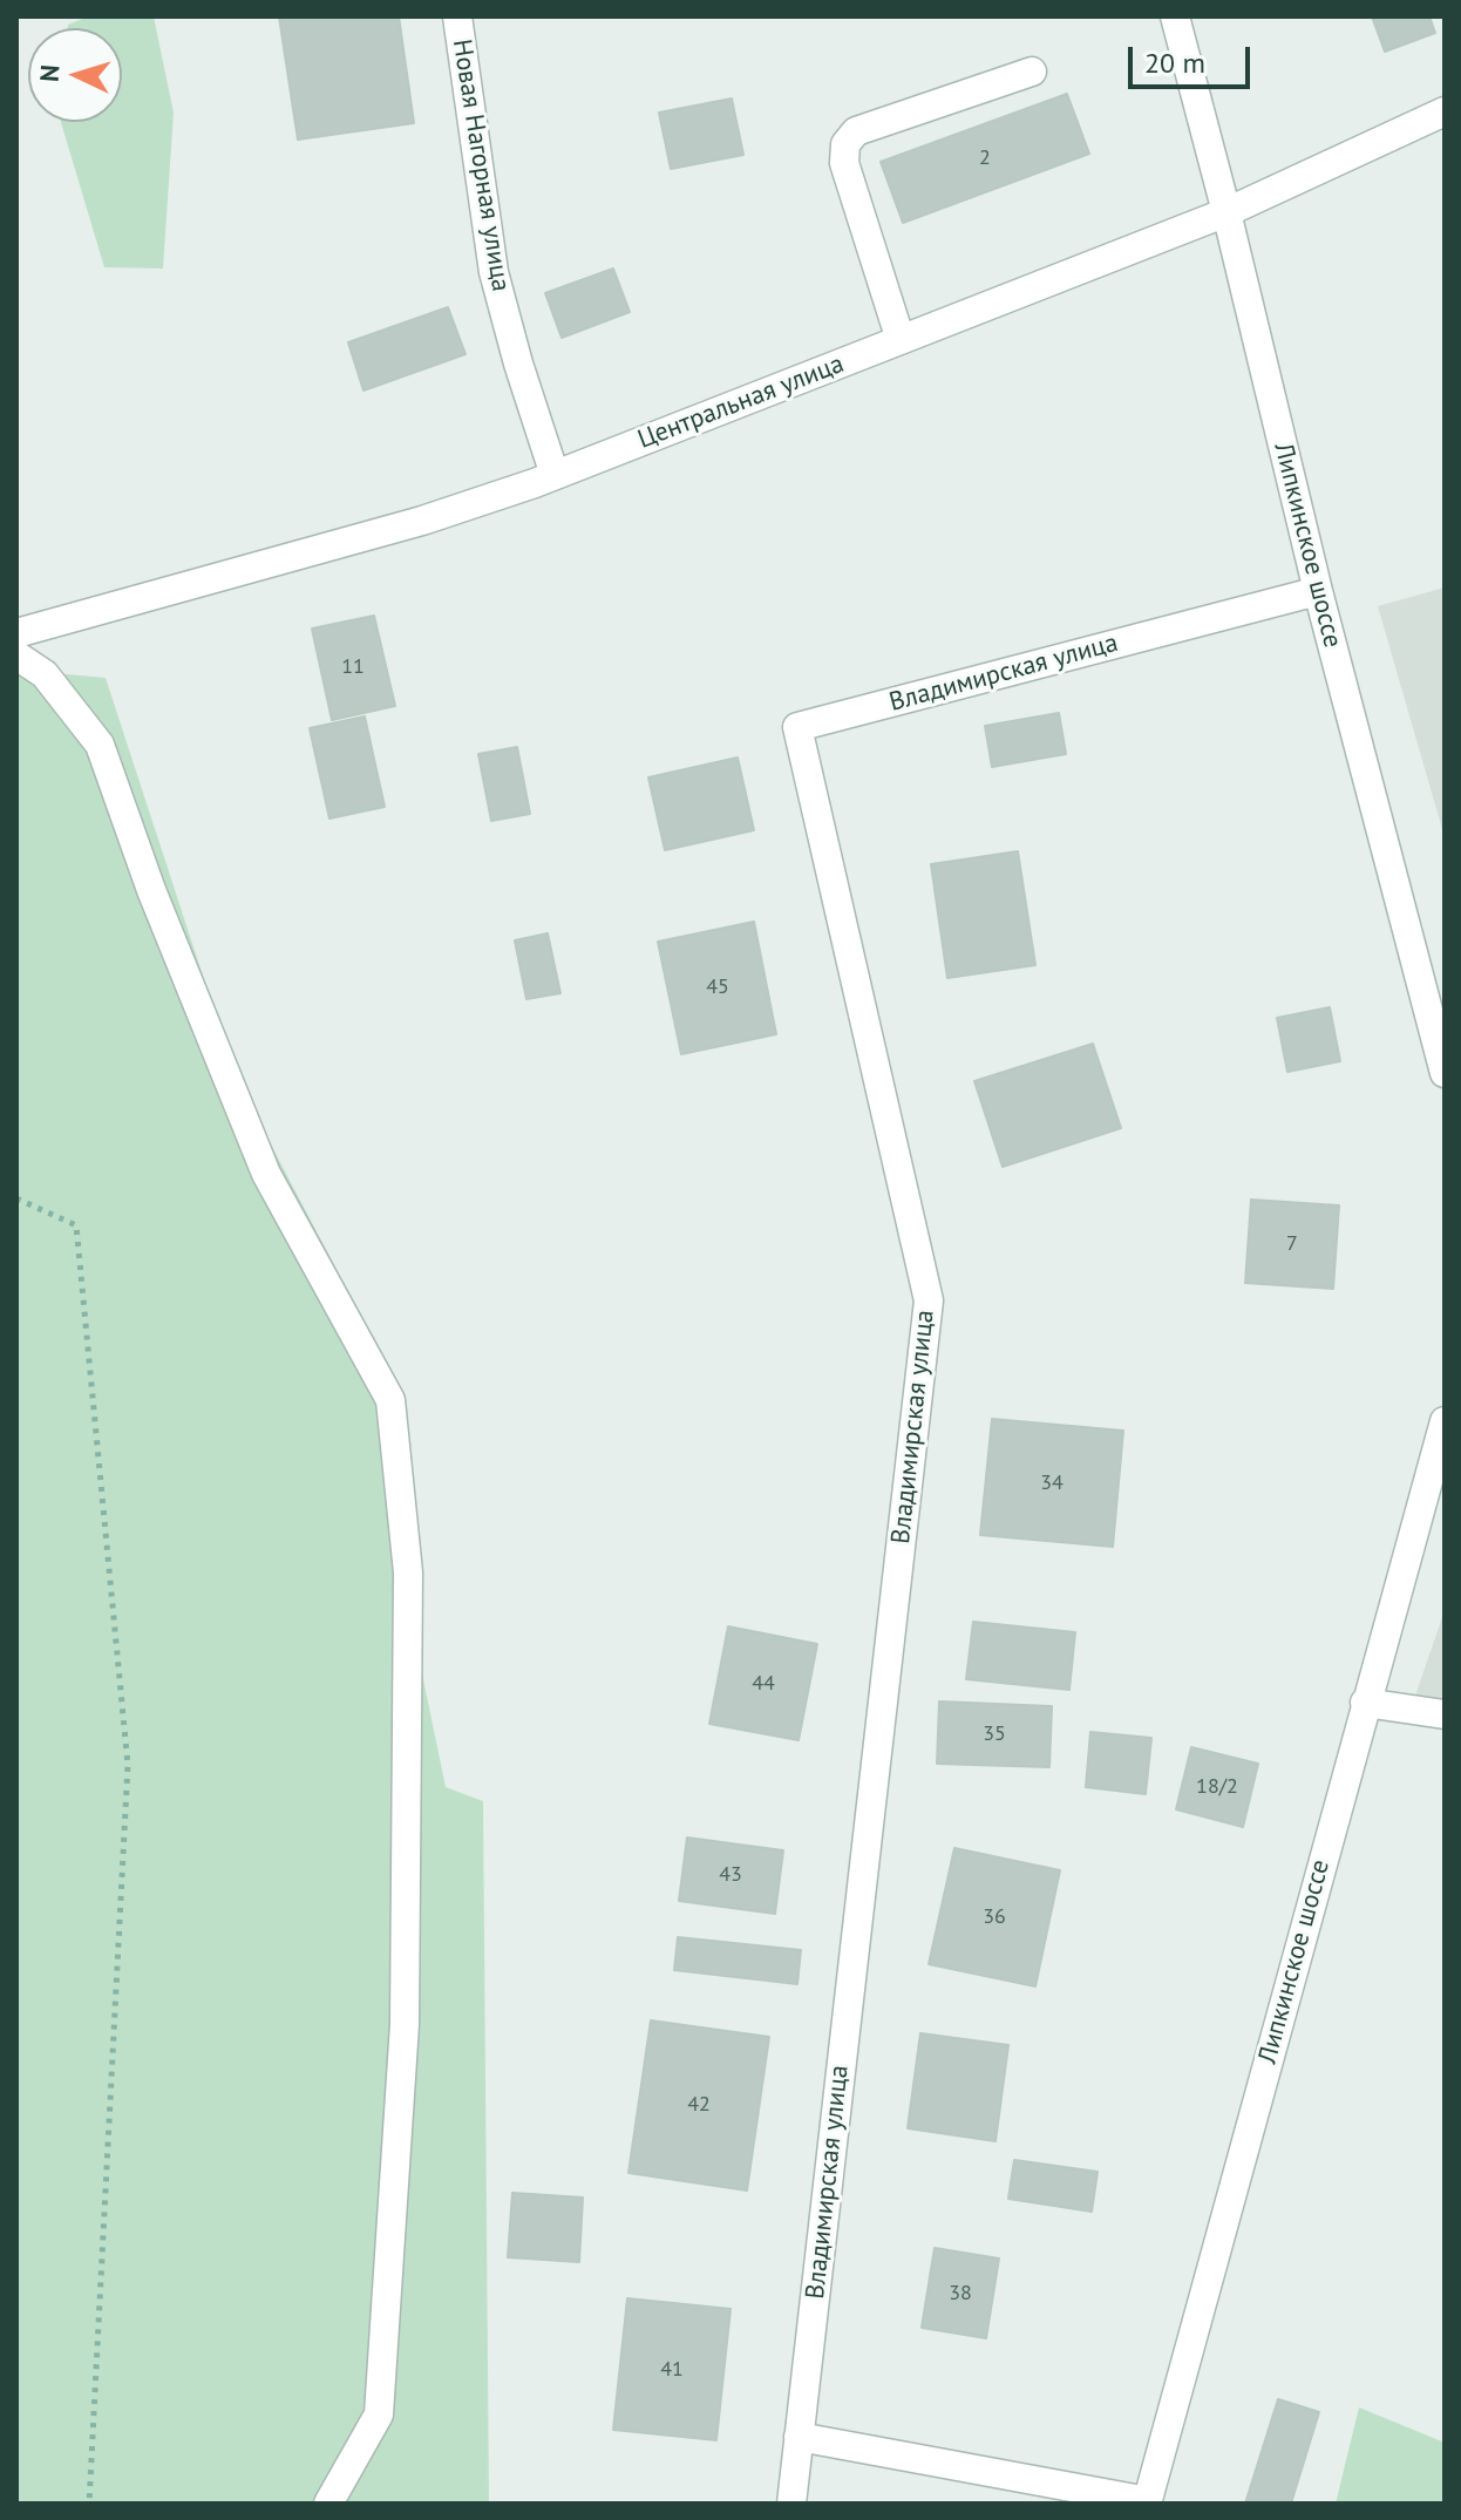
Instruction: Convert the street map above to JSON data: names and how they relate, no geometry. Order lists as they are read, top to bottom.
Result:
{
  "streets": {
    "street": [
      "Новая Нагорная улица",
      "Центральная улица",
      "Липкинское шоссе",
      "Владимирская улица"
    ]
  },
  "crossings": [
    ["Новая Нагорная улица", "Центральная улица"],
    ["Центральная улица", "Липкинское шоссе"],
    ["Липкинское шоссе", "Владимирская улица"]
  ],
  "house_numbers": [
    "2",
    "11",
    "45",
    "7",
    "34",
    "44",
    "35",
    "18/2",
    "43",
    "36",
    "42",
    "38",
    "41"
  ],
  "scale_bar": "20 m",
  "north": "left"
}
